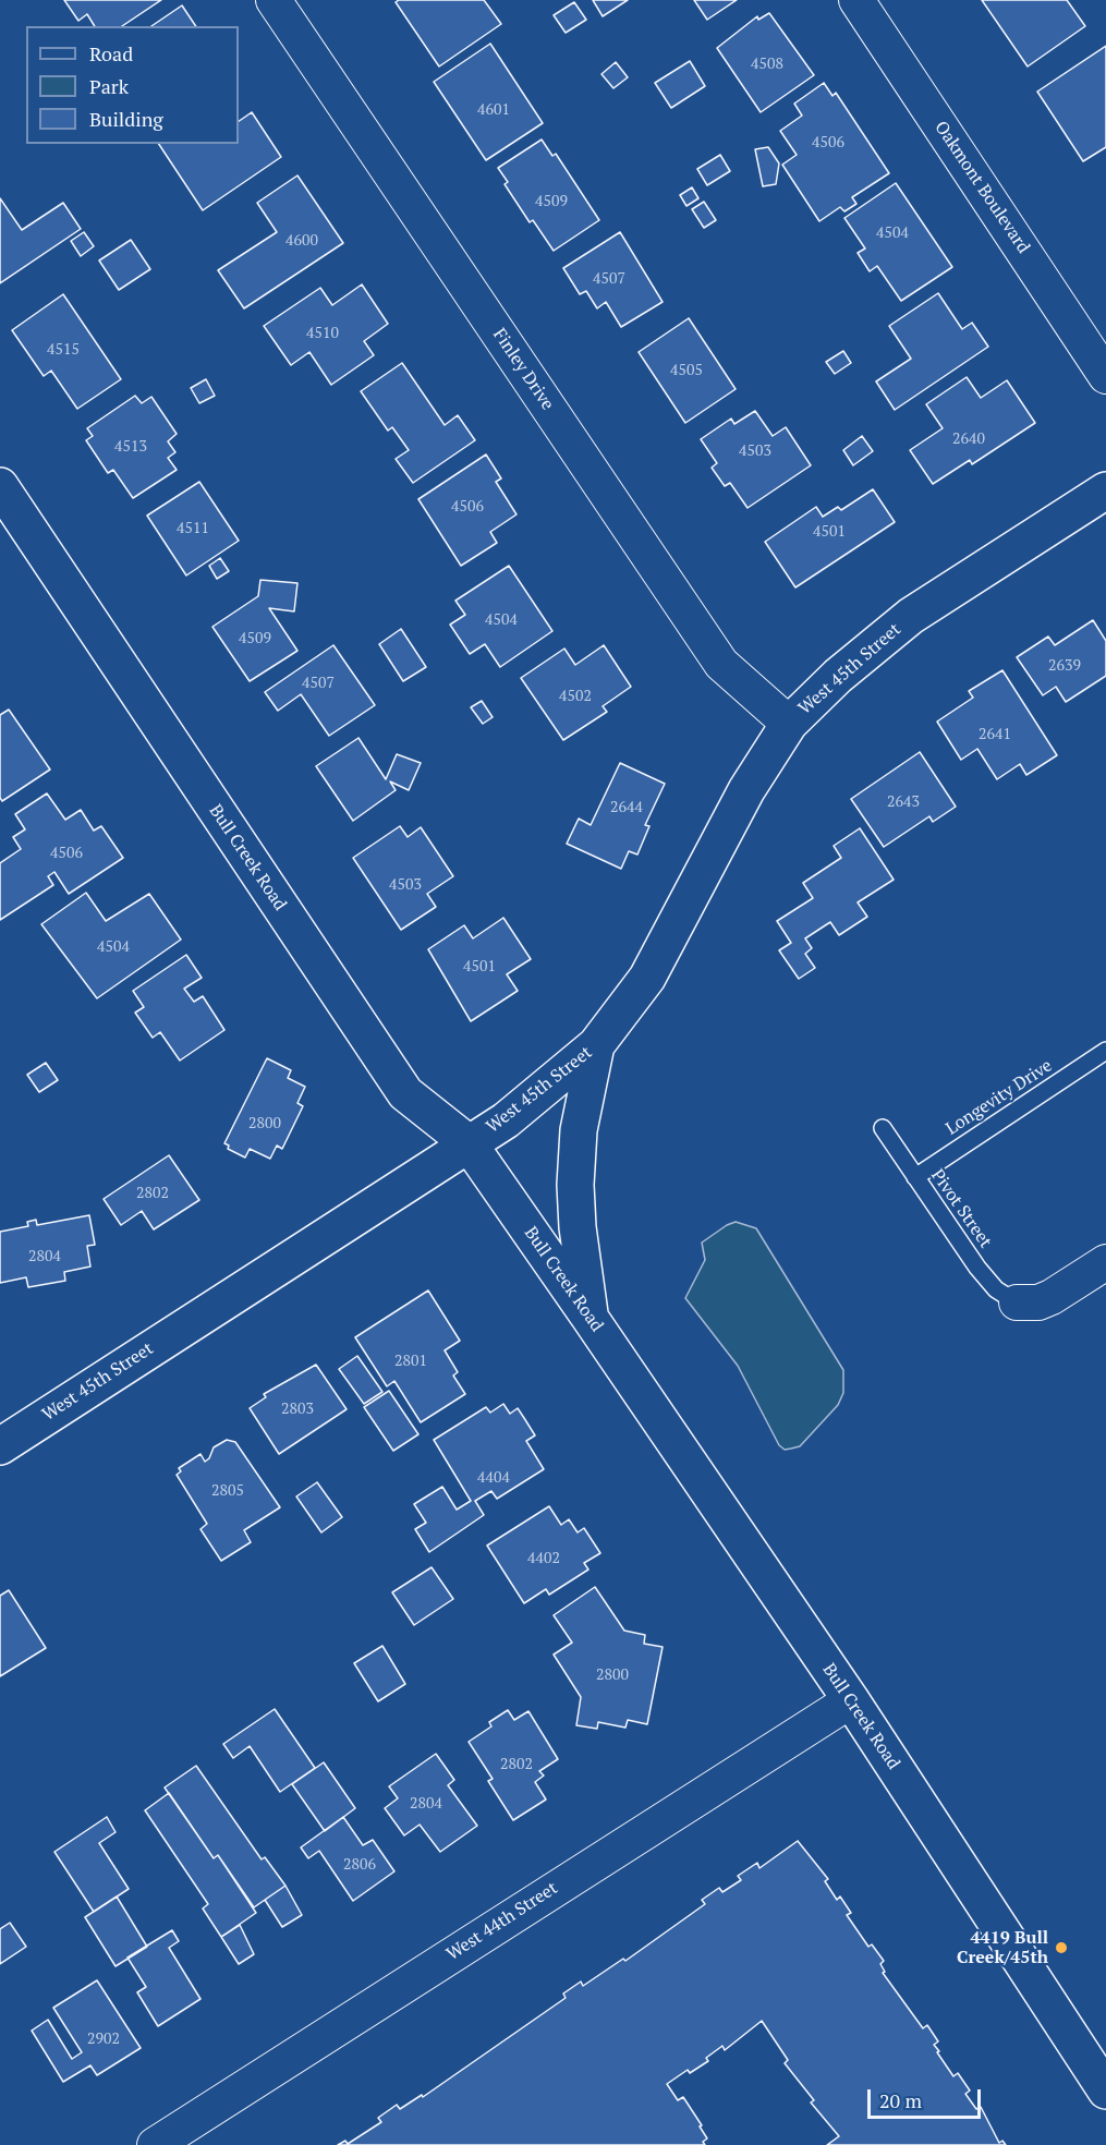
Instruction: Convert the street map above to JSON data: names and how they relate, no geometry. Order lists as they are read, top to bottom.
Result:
{
  "streets": {
    "street": [
      "Oakmont Boulevard",
      "Finley Drive",
      "West 45th Street",
      "Bull Creek Road",
      "West 44th Street"
    ],
    "lane": ["Longevity Drive", "Pivot Street"]
  },
  "crossings": [
    ["Finley Drive", "West 45th Street"],
    ["West 45th Street", "Bull Creek Road"],
    ["Bull Creek Road", "West 44th Street"],
    ["Longevity Drive", "Pivot Street"]
  ],
  "places": ["4419 Bull Creek/45th"],
  "house_numbers": [
    "4508",
    "4601",
    "4506",
    "4509",
    "4504",
    "4600",
    "4507",
    "4510",
    "4515",
    "4505",
    "2640",
    "4513",
    "4503",
    "4506",
    "4511",
    "4501",
    "4504",
    "4509",
    "2639",
    "4507",
    "4502",
    "2641",
    "2643",
    "2644",
    "4506",
    "4503",
    "4504",
    "4501",
    "2800",
    "2802",
    "2804",
    "2801",
    "2803",
    "4404",
    "2805",
    "4402",
    "2800",
    "2802",
    "2804",
    "2806",
    "2902"
  ],
  "legend": ["Road", "Park", "Building"],
  "scale_bar": "20 m"
}
